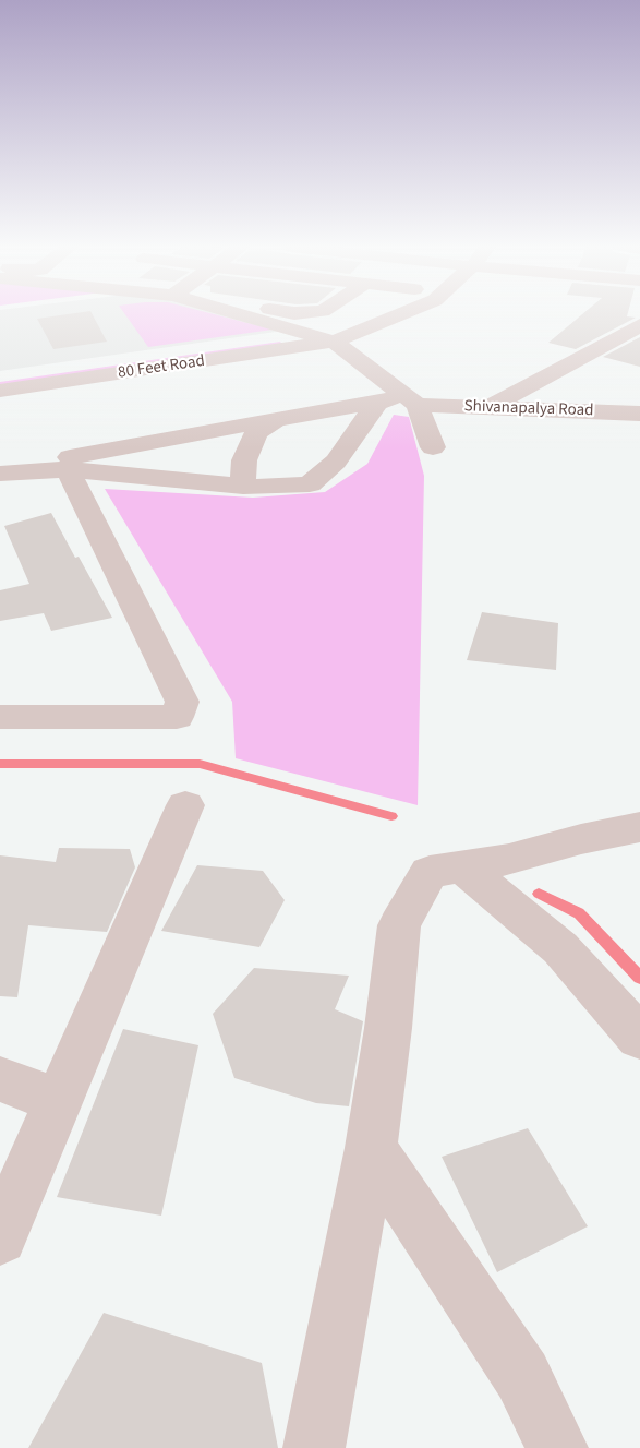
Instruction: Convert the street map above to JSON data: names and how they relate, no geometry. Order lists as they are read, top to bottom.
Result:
{
  "streets": {
    "street": ["80 Feet Road", "Shivanapalya Road"]
  }
}
